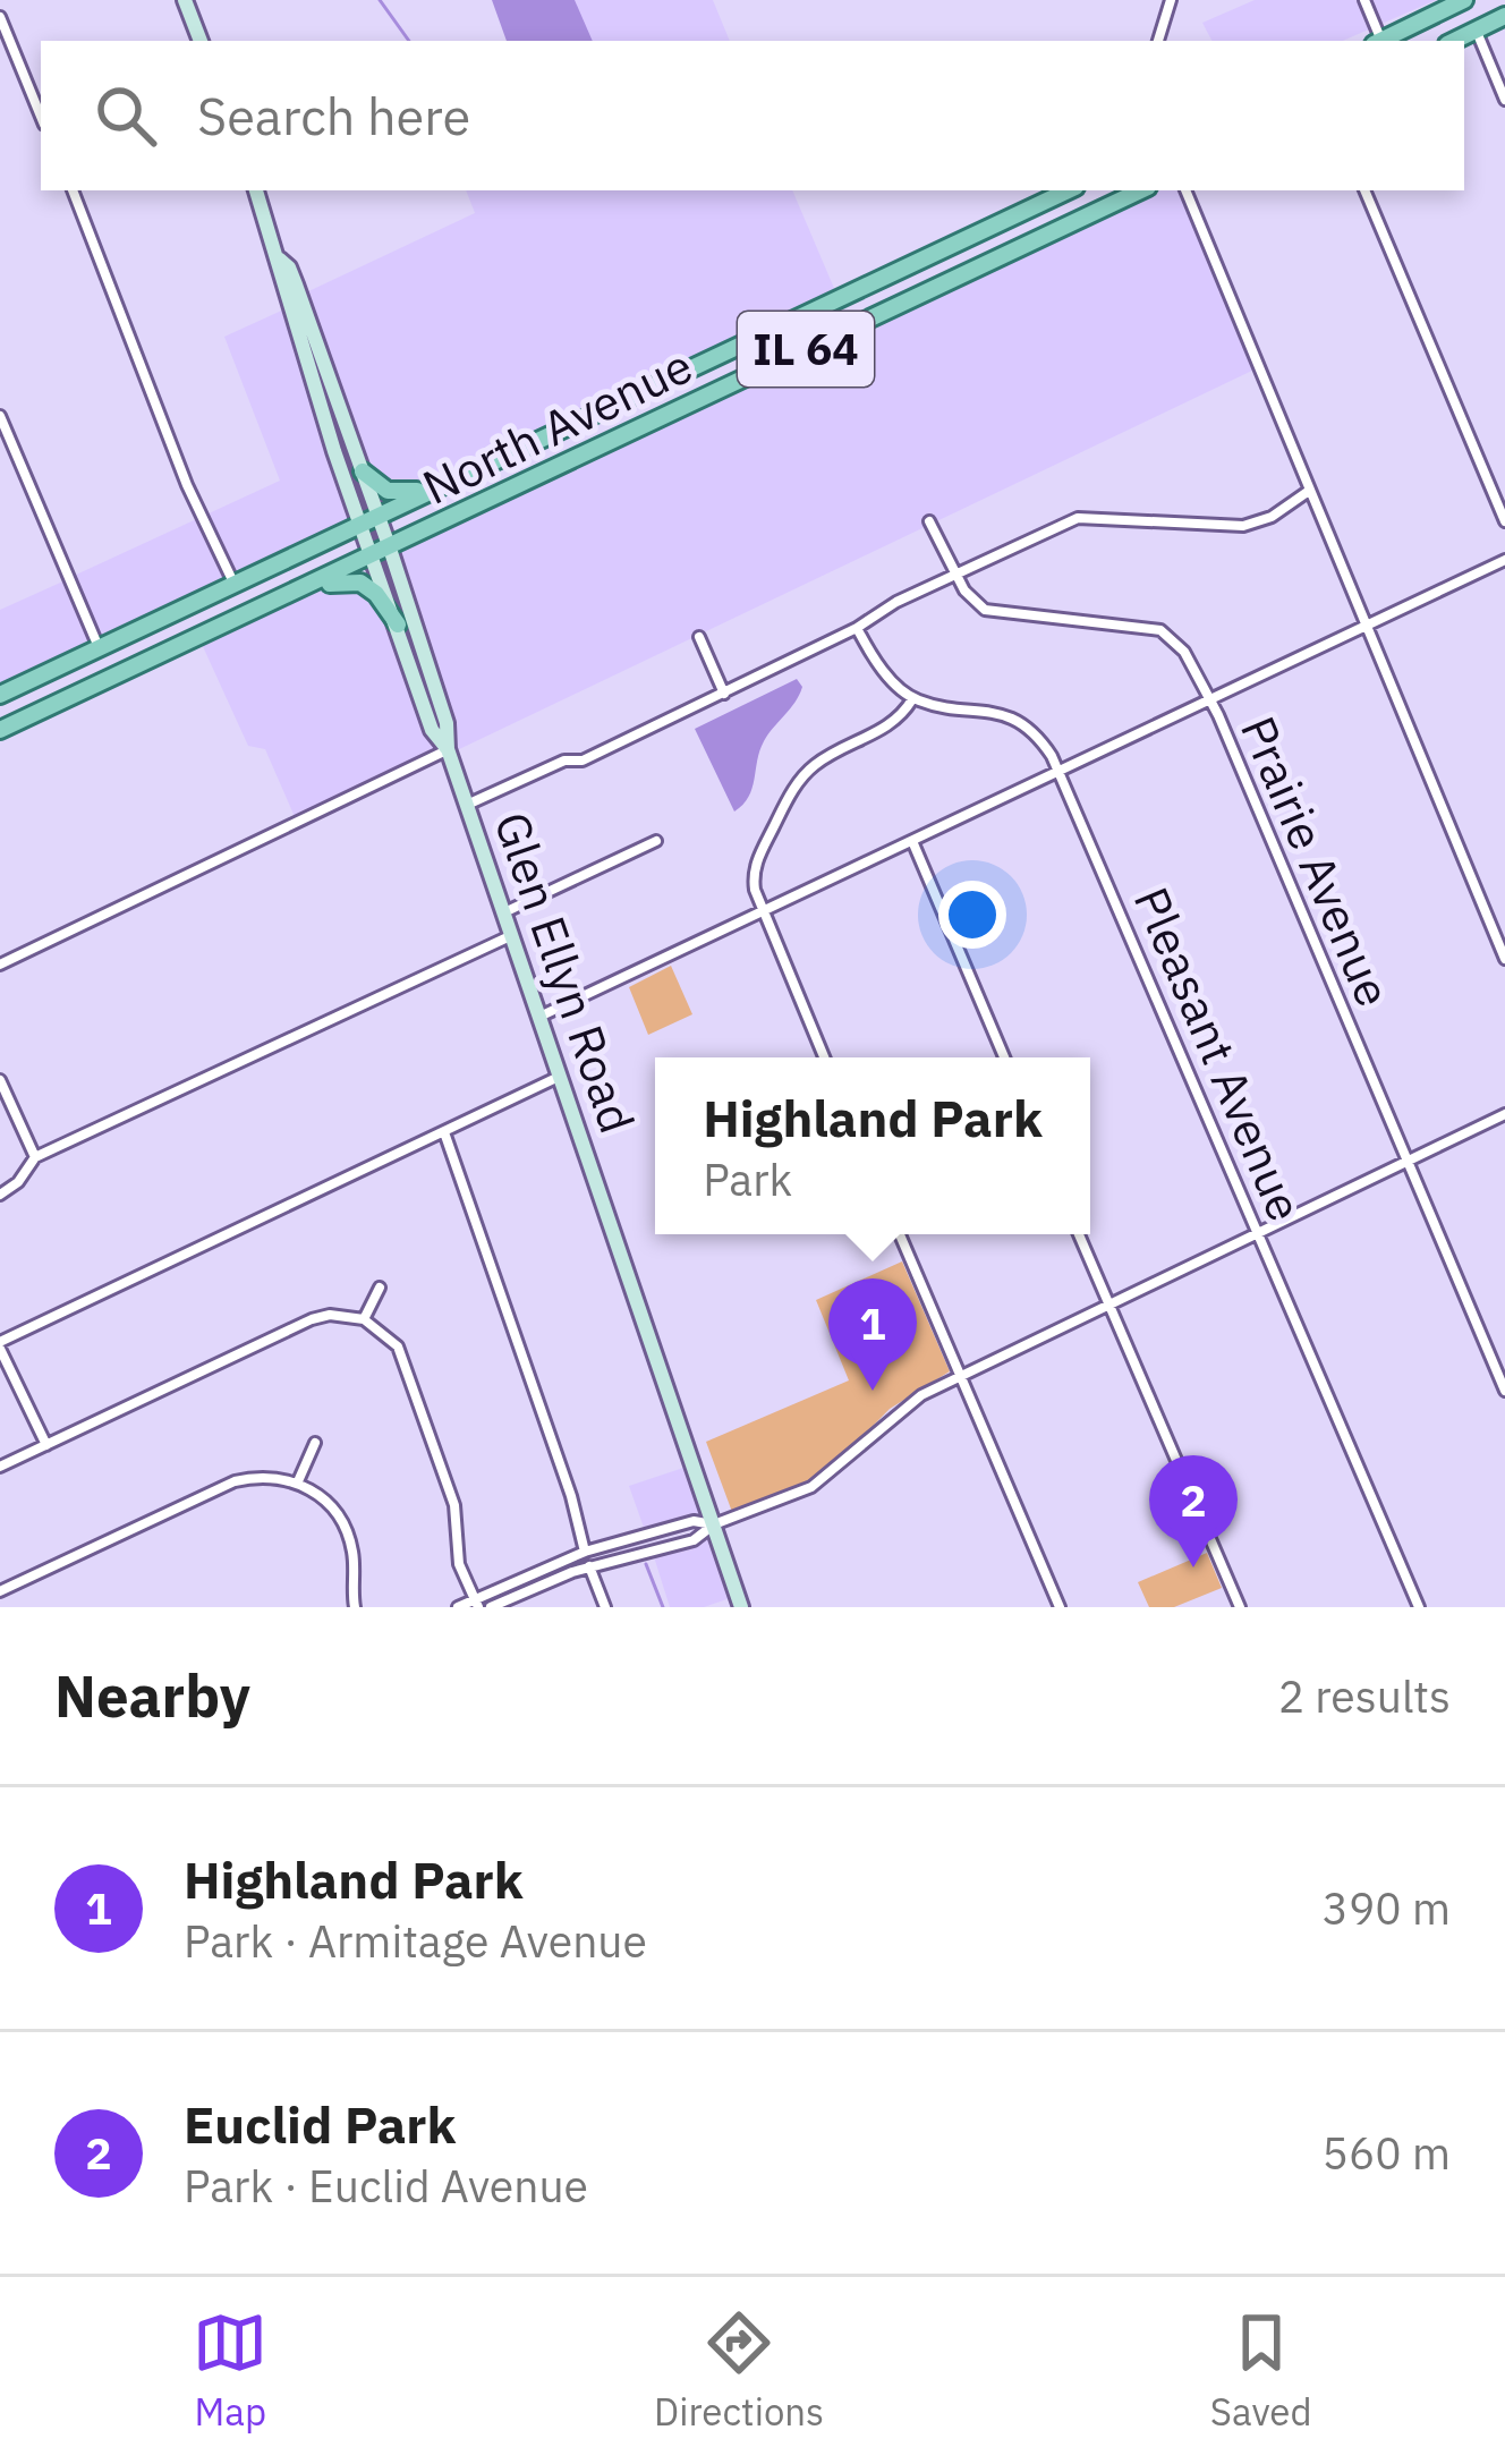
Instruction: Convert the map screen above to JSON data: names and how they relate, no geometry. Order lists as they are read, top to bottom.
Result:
{
  "streets": {
    "main road": ["IL 64", "North Avenue"],
    "street": ["Prairie Avenue", "Glen Ellyn Road", "Pleasant Avenue"]
  },
  "crossings": [
    ["North Avenue", "Glen Ellyn Road"]
  ],
  "page": {
    "search": "Search here",
    "popup": ["Highland Park", "Park"],
    "pins": ["1", "2"],
    "heading": ["Nearby", "2 results"],
    "list": [
      {
        "mark": "1",
        "name": "Highland Park",
        "note": "Park · Armitage Avenue",
        "value": "390 m"
      },
      {
        "mark": "2",
        "name": "Euclid Park",
        "note": "Park · Euclid Avenue",
        "value": "560 m"
      }
    ],
    "nav": ["Map", "Directions", "Saved"]
  }
}
